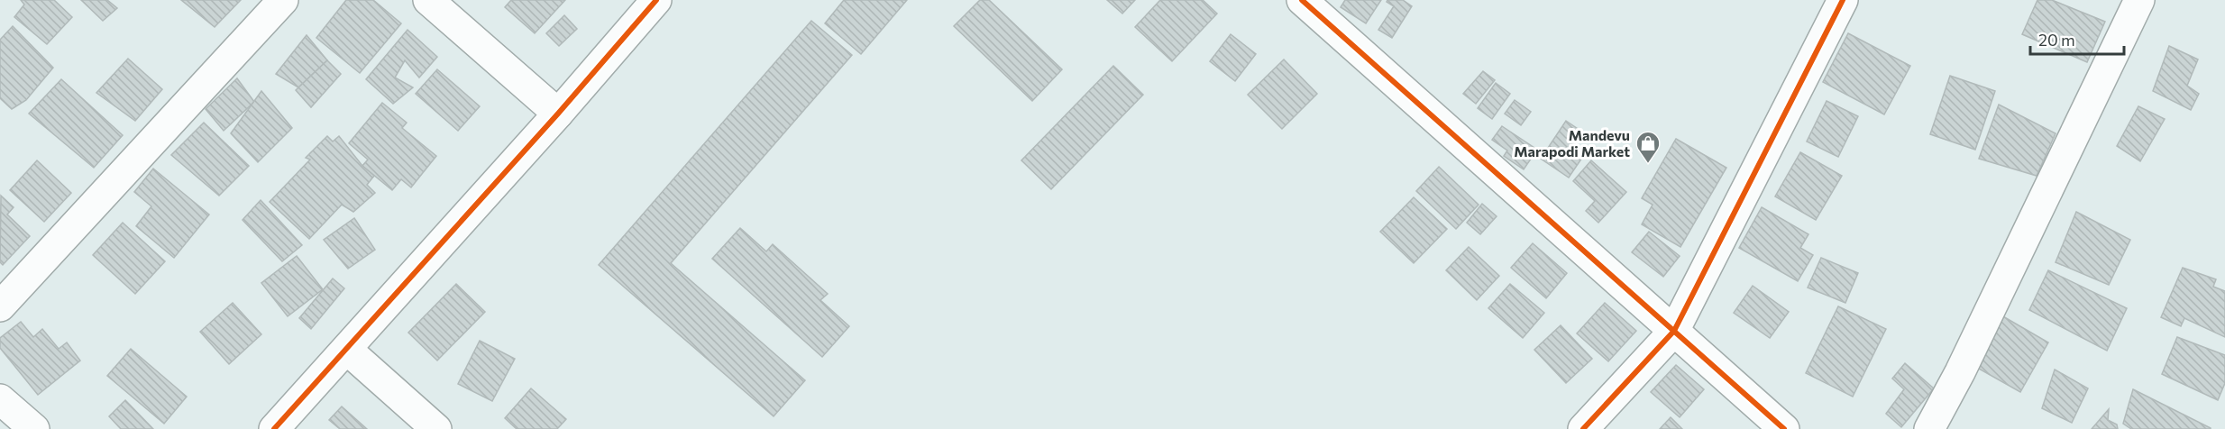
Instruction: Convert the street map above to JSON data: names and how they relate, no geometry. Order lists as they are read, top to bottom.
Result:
{
  "places": {
    "shop": ["Mandevu Marapodi Market"]
  },
  "scale_bar": "20 m"
}
